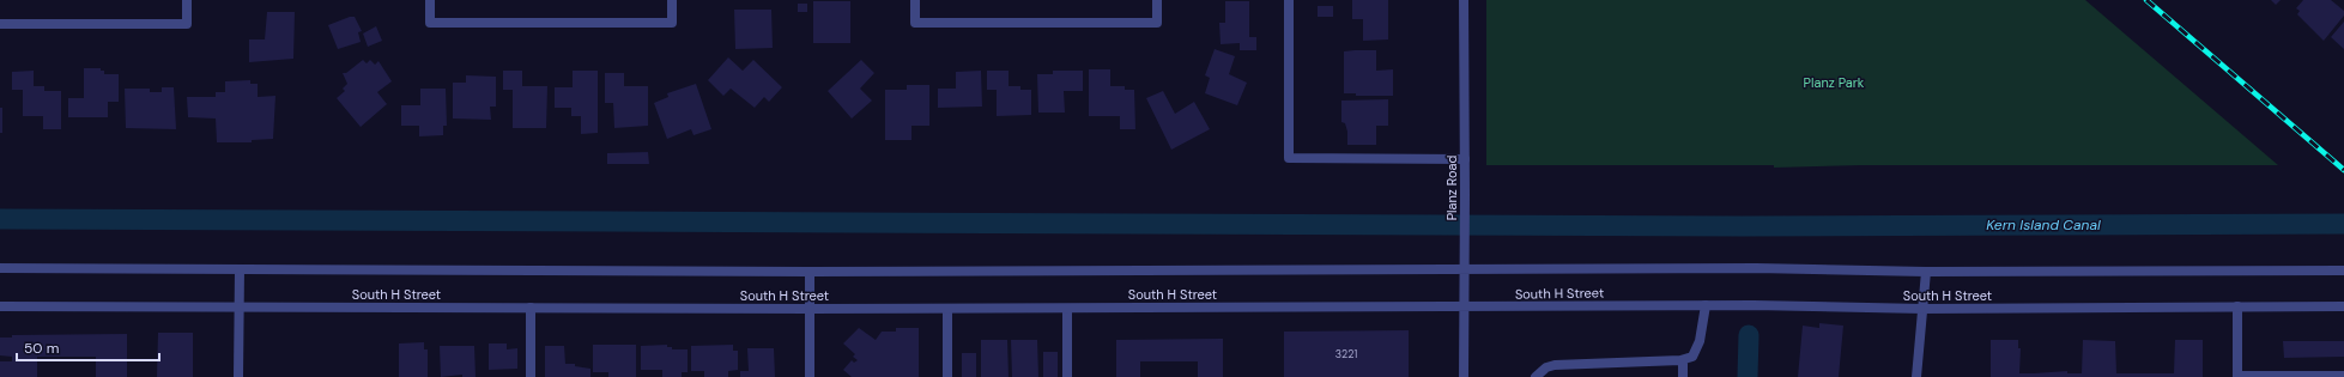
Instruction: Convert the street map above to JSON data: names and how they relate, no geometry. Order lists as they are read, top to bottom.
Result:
{
  "streets": {
    "street": ["Planz Road", "South H Street"]
  },
  "crossings": [
    ["Planz Road", "South H Street"]
  ],
  "water": ["Kern Island Canal"],
  "parks": ["Planz Park"],
  "house_numbers": ["3221"],
  "scale_bar": "50 m"
}
